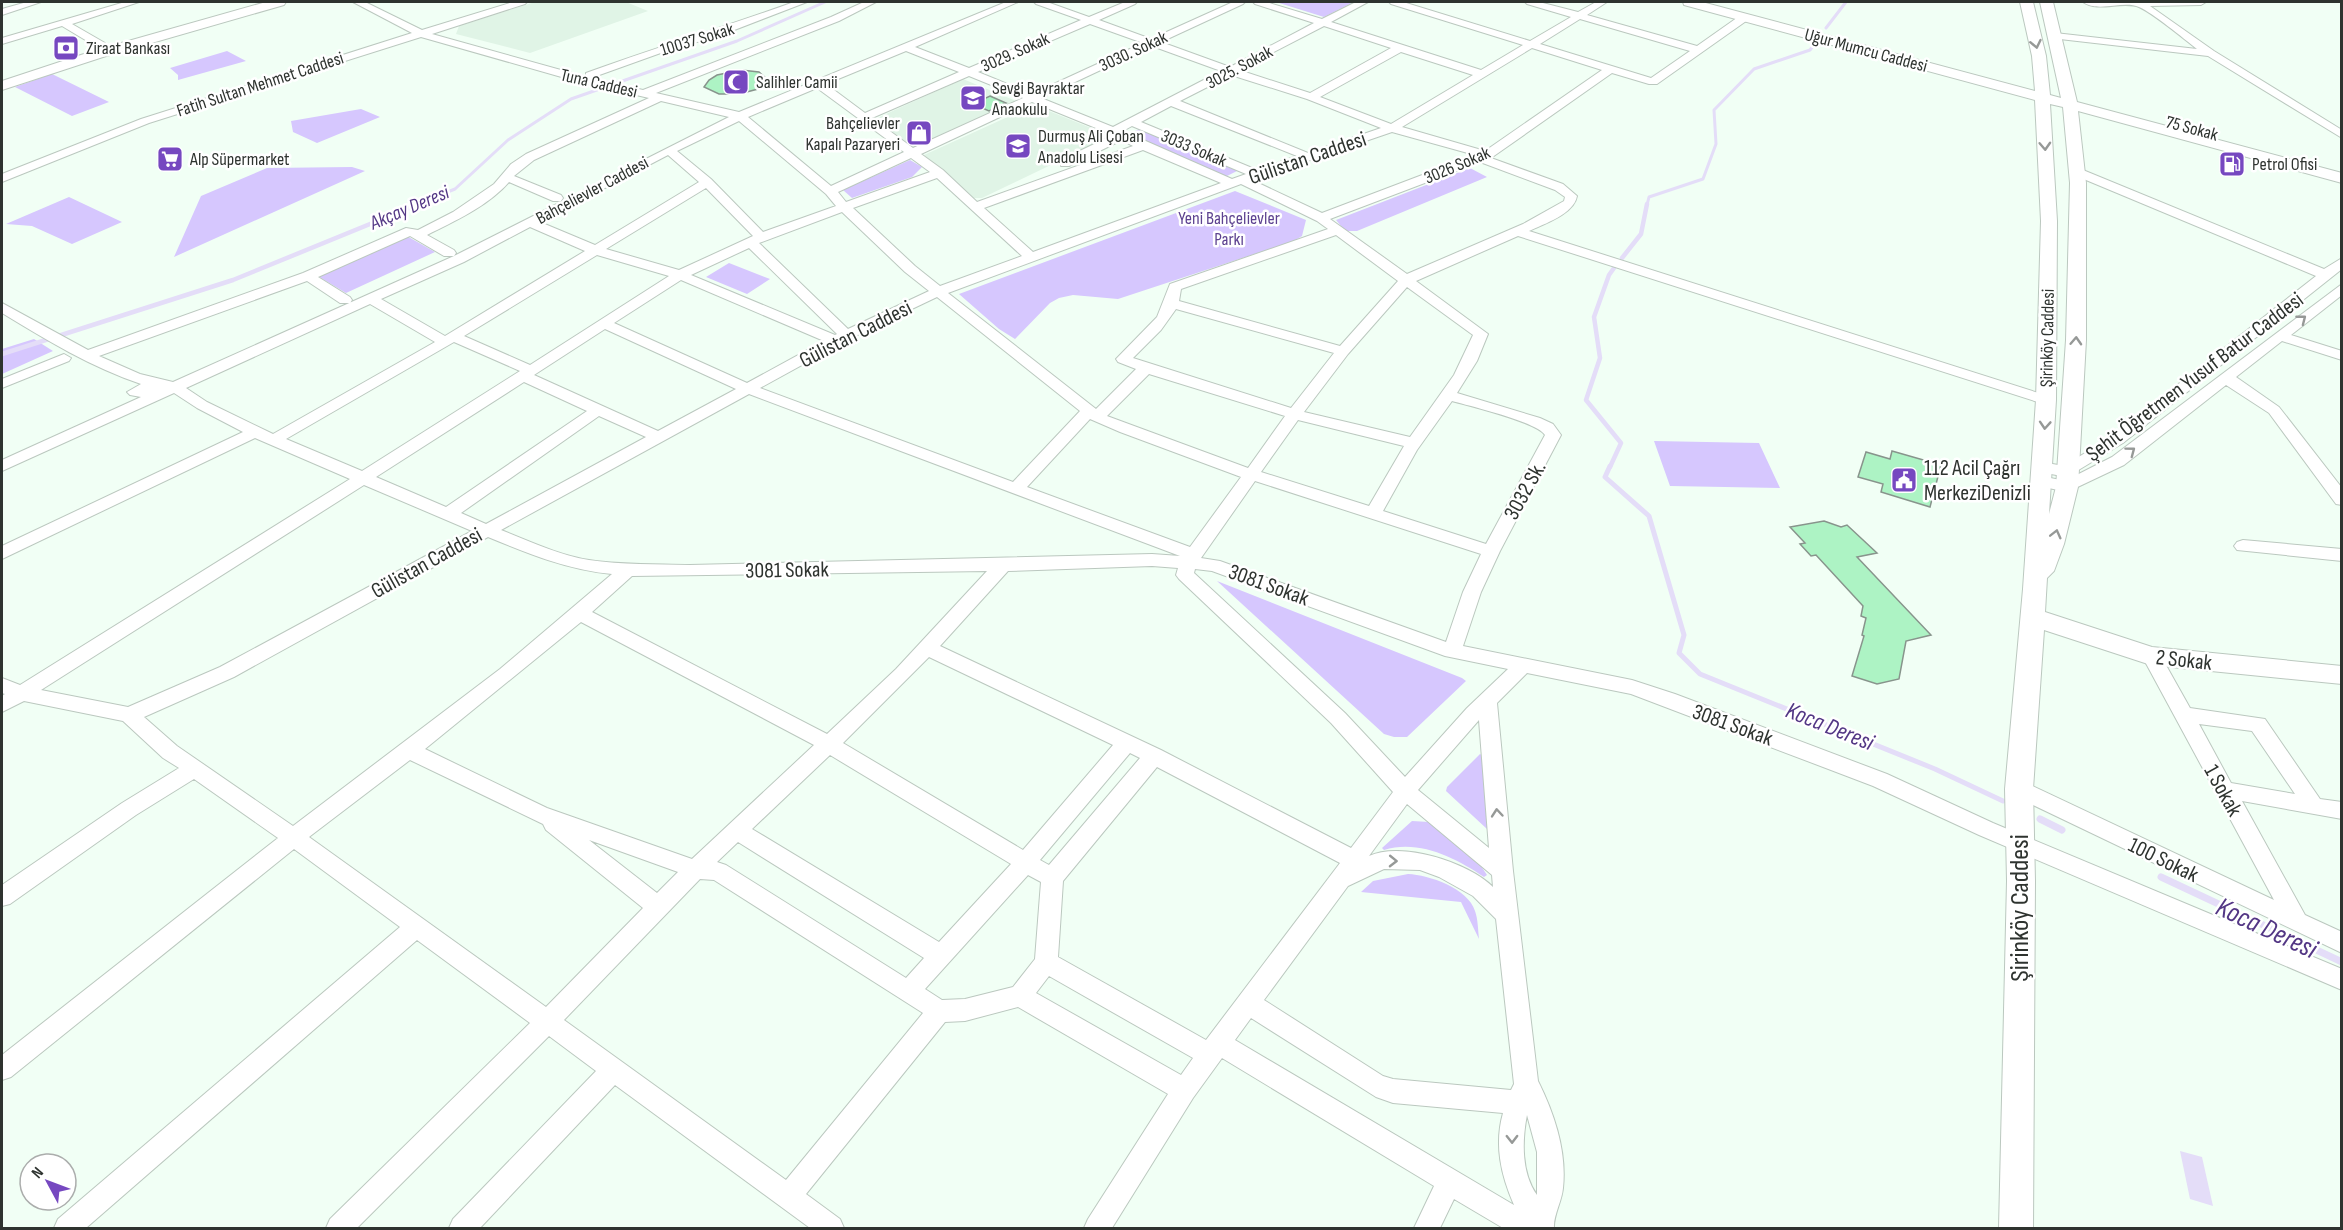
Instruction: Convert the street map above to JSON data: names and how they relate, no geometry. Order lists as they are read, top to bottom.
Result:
{
  "streets": {
    "main road": [
      "Uğur Mumcu Caddesi",
      "75 Sokak",
      "Şirinköy Caddesi",
      "2 Sokak"
    ],
    "street": [
      "10037 Sokak",
      "3030. Sokak",
      "3029. Sokak",
      "3025. Sokak",
      "Tuna Caddesi",
      "Fatih Sultan Mehmet Caddesi",
      "3033 Sokak",
      "Gülistan Caddesi",
      "3026 Sokak",
      "Bahçelievler Caddesi",
      "Şehit Öğretmen Yusuf Batur Caddesi",
      "3032 Sk.",
      "3081 Sokak",
      "1 Sokak",
      "100 Sokak"
    ]
  },
  "crossings": [
    ["10037 Sokak", "Tuna Caddesi"],
    ["Uğur Mumcu Caddesi", "75 Sokak"],
    ["Uğur Mumcu Caddesi", "Şirinköy Caddesi"],
    ["3030. Sokak", "3033 Sokak"],
    ["3029. Sokak", "3033 Sokak"],
    ["3025. Sokak", "3033 Sokak"],
    ["Tuna Caddesi", "Fatih Sultan Mehmet Caddesi"],
    ["Tuna Caddesi", "Bahçelievler Caddesi"],
    ["75 Sokak", "Şirinköy Caddesi"],
    ["3033 Sokak", "Gülistan Caddesi"],
    ["3033 Sokak", "3026 Sokak"],
    ["3033 Sokak", "Bahçelievler Caddesi"],
    ["3033 Sokak", "3032 Sk."],
    ["Gülistan Caddesi", "3081 Sokak"],
    ["Bahçelievler Caddesi", "3081 Sokak"],
    ["Şirinköy Caddesi", "Şehit Öğretmen Yusuf Batur Caddesi"],
    ["Şirinköy Caddesi", "3081 Sokak"],
    ["Şirinköy Caddesi", "2 Sokak"],
    ["Şirinköy Caddesi", "100 Sokak"],
    ["3032 Sk.", "3081 Sokak"],
    ["3081 Sokak", "100 Sokak"],
    ["2 Sokak", "1 Sokak"],
    ["1 Sokak", "100 Sokak"]
  ],
  "water": ["Akçay Deresi", "Koca Deresi"],
  "parks": ["Yeni Bahçelievler Parkı"],
  "places": {
    "bank": ["Ziraat Bankası"],
    "mosque": ["Salihler Camii"],
    "school or university": ["Sevgi Bayraktar Anaokulu", "Durmuş Ali Çoban Anadolu Lisesi"],
    "shop": ["Bahçelievler Kapalı Pazaryeri"],
    "supermarket": ["Alp Süpermarket"],
    "fuel station": ["Petrol Ofisi"],
    "public building": ["112 Acil Çağrı MerkeziDenizli"]
  },
  "north": "top left"
}
